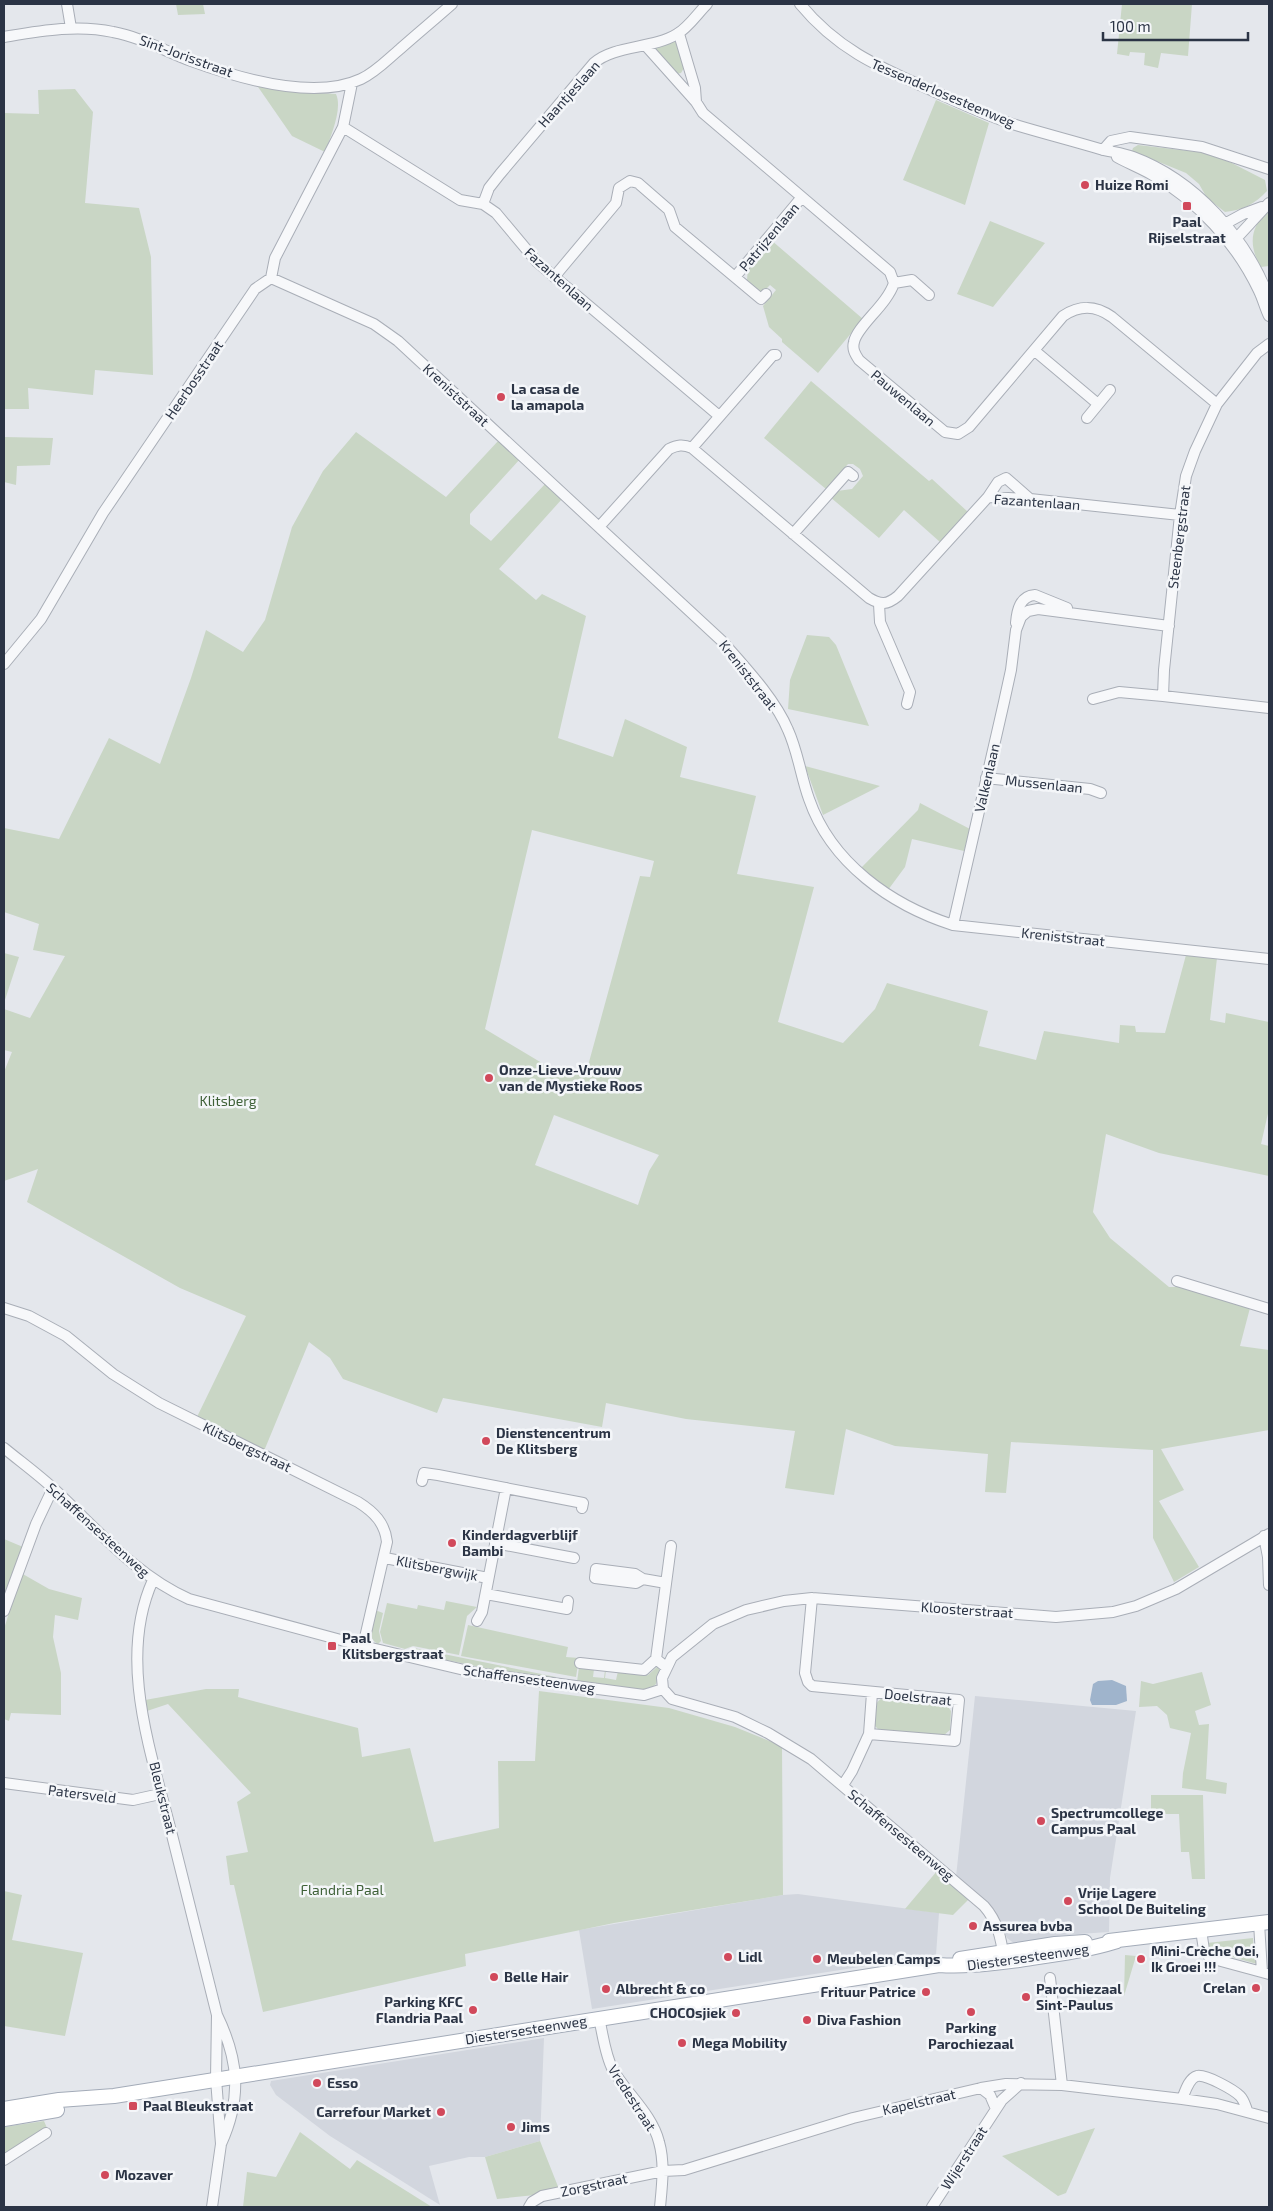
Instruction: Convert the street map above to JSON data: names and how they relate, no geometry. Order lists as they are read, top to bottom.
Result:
{
  "streets": {
    "main road": ["Diestersesteenweg"],
    "street": [
      "Sint-Jorisstraat",
      "Tessenderlosesteenweg",
      "Haantjeslaan",
      "Patrijzenlaan",
      "Fazantenlaan",
      "Heerbosstraat",
      "Kreniststraat",
      "Pauwenlaan",
      "Steenbergstraat",
      "Valkenlaan",
      "Mussenlaan",
      "Klitsbergstraat",
      "Schaffensesteenweg",
      "Klitsbergwijk",
      "Kloosterstraat",
      "Doelstraat",
      "Patersveld",
      "Bleukstraat",
      "Vredestraat",
      "Kapelstraat",
      "Wijerstraat",
      "Zorgstraat"
    ]
  },
  "crossings": [
    ["Haantjeslaan", "Fazantenlaan"],
    ["Patrijzenlaan", "Fazantenlaan"],
    ["Fazantenlaan", "Steenbergstraat"],
    ["Heerbosstraat", "Kreniststraat"],
    ["Kreniststraat", "Valkenlaan"],
    ["Pauwenlaan", "Steenbergstraat"],
    ["Steenbergstraat", "Valkenlaan"],
    ["Valkenlaan", "Mussenlaan"],
    ["Klitsbergstraat", "Schaffensesteenweg"],
    ["Klitsbergstraat", "Klitsbergwijk"],
    ["Schaffensesteenweg", "Doelstraat"],
    ["Schaffensesteenweg", "Bleukstraat"],
    ["Schaffensesteenweg", "Diestersesteenweg"],
    ["Kloosterstraat", "Doelstraat"],
    ["Patersveld", "Bleukstraat"],
    ["Bleukstraat", "Diestersesteenweg"],
    ["Diestersesteenweg", "Vredestraat"],
    ["Vredestraat", "Kapelstraat"],
    ["Vredestraat", "Zorgstraat"],
    ["Kapelstraat", "Wijerstraat"],
    ["Kapelstraat", "Zorgstraat"]
  ],
  "parks": ["Klitsberg", "Flandria Paal"],
  "places": {
    "other": [
      "Huize Romi",
      "La casa de la amapola",
      "Onze-Lieve-Vrouw van de Mystieke Roos",
      "Dienstencentrum De Klitsberg",
      "Kinderdagverblijf Bambi",
      "Spectrumcollege Campus Paal",
      "Vrije Lagere School De Buiteling",
      "Assurea bvba",
      "Lidl",
      "Meubelen Camps",
      "Mini-Crèche Oei, Ik Groei !!!",
      "Belle Hair",
      "Crelan",
      "Albrecht & co",
      "Frituur Patrice",
      "Parochiezaal Sint-Paulus",
      "Parking KFC Flandria Paal",
      "Parking Parochiezaal",
      "CHOCOsjiek",
      "Diva Fashion",
      "Mega Mobility",
      "Esso",
      "Carrefour Market",
      "Jims",
      "Mozaver"
    ],
    "transit": ["Paal Rijselstraat", "Paal Klitsbergstraat", "Paal Bleukstraat"]
  },
  "scale_bar": "100 m"
}
